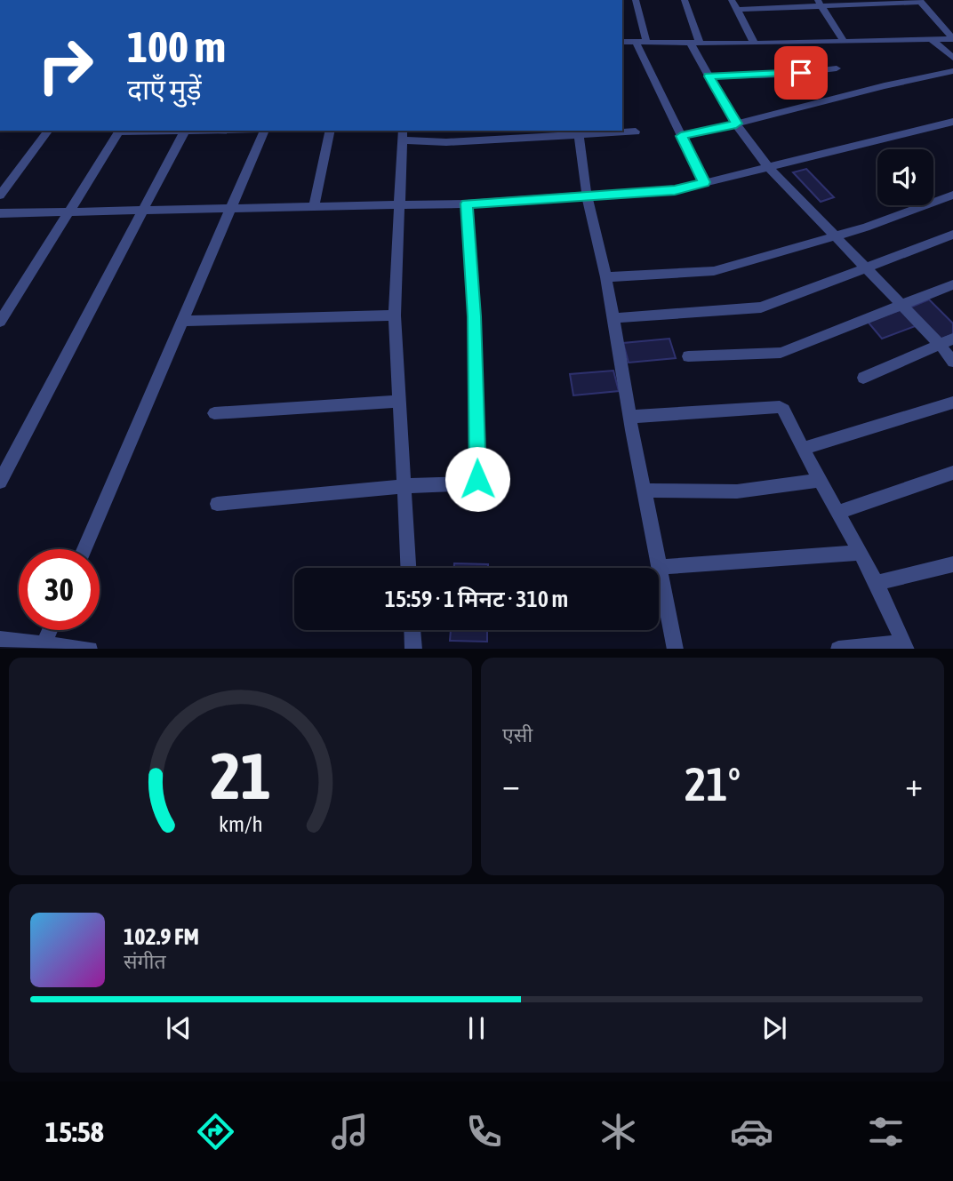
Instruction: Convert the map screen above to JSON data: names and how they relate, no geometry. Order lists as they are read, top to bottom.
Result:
{
  "page": {
    "turn": ["100 m", "दाएँ मुड़ें"],
    "limit": "30",
    "trip": "15:59 · 1 मिनट · 310 m",
    "tile": "एसी",
    "heat": ["−", "21°", "+"],
    "song": ["102.9 FM", "संगीत"],
    "tabs": "15:58",
    "gauge": ["21", "km/h"]
  }
}
